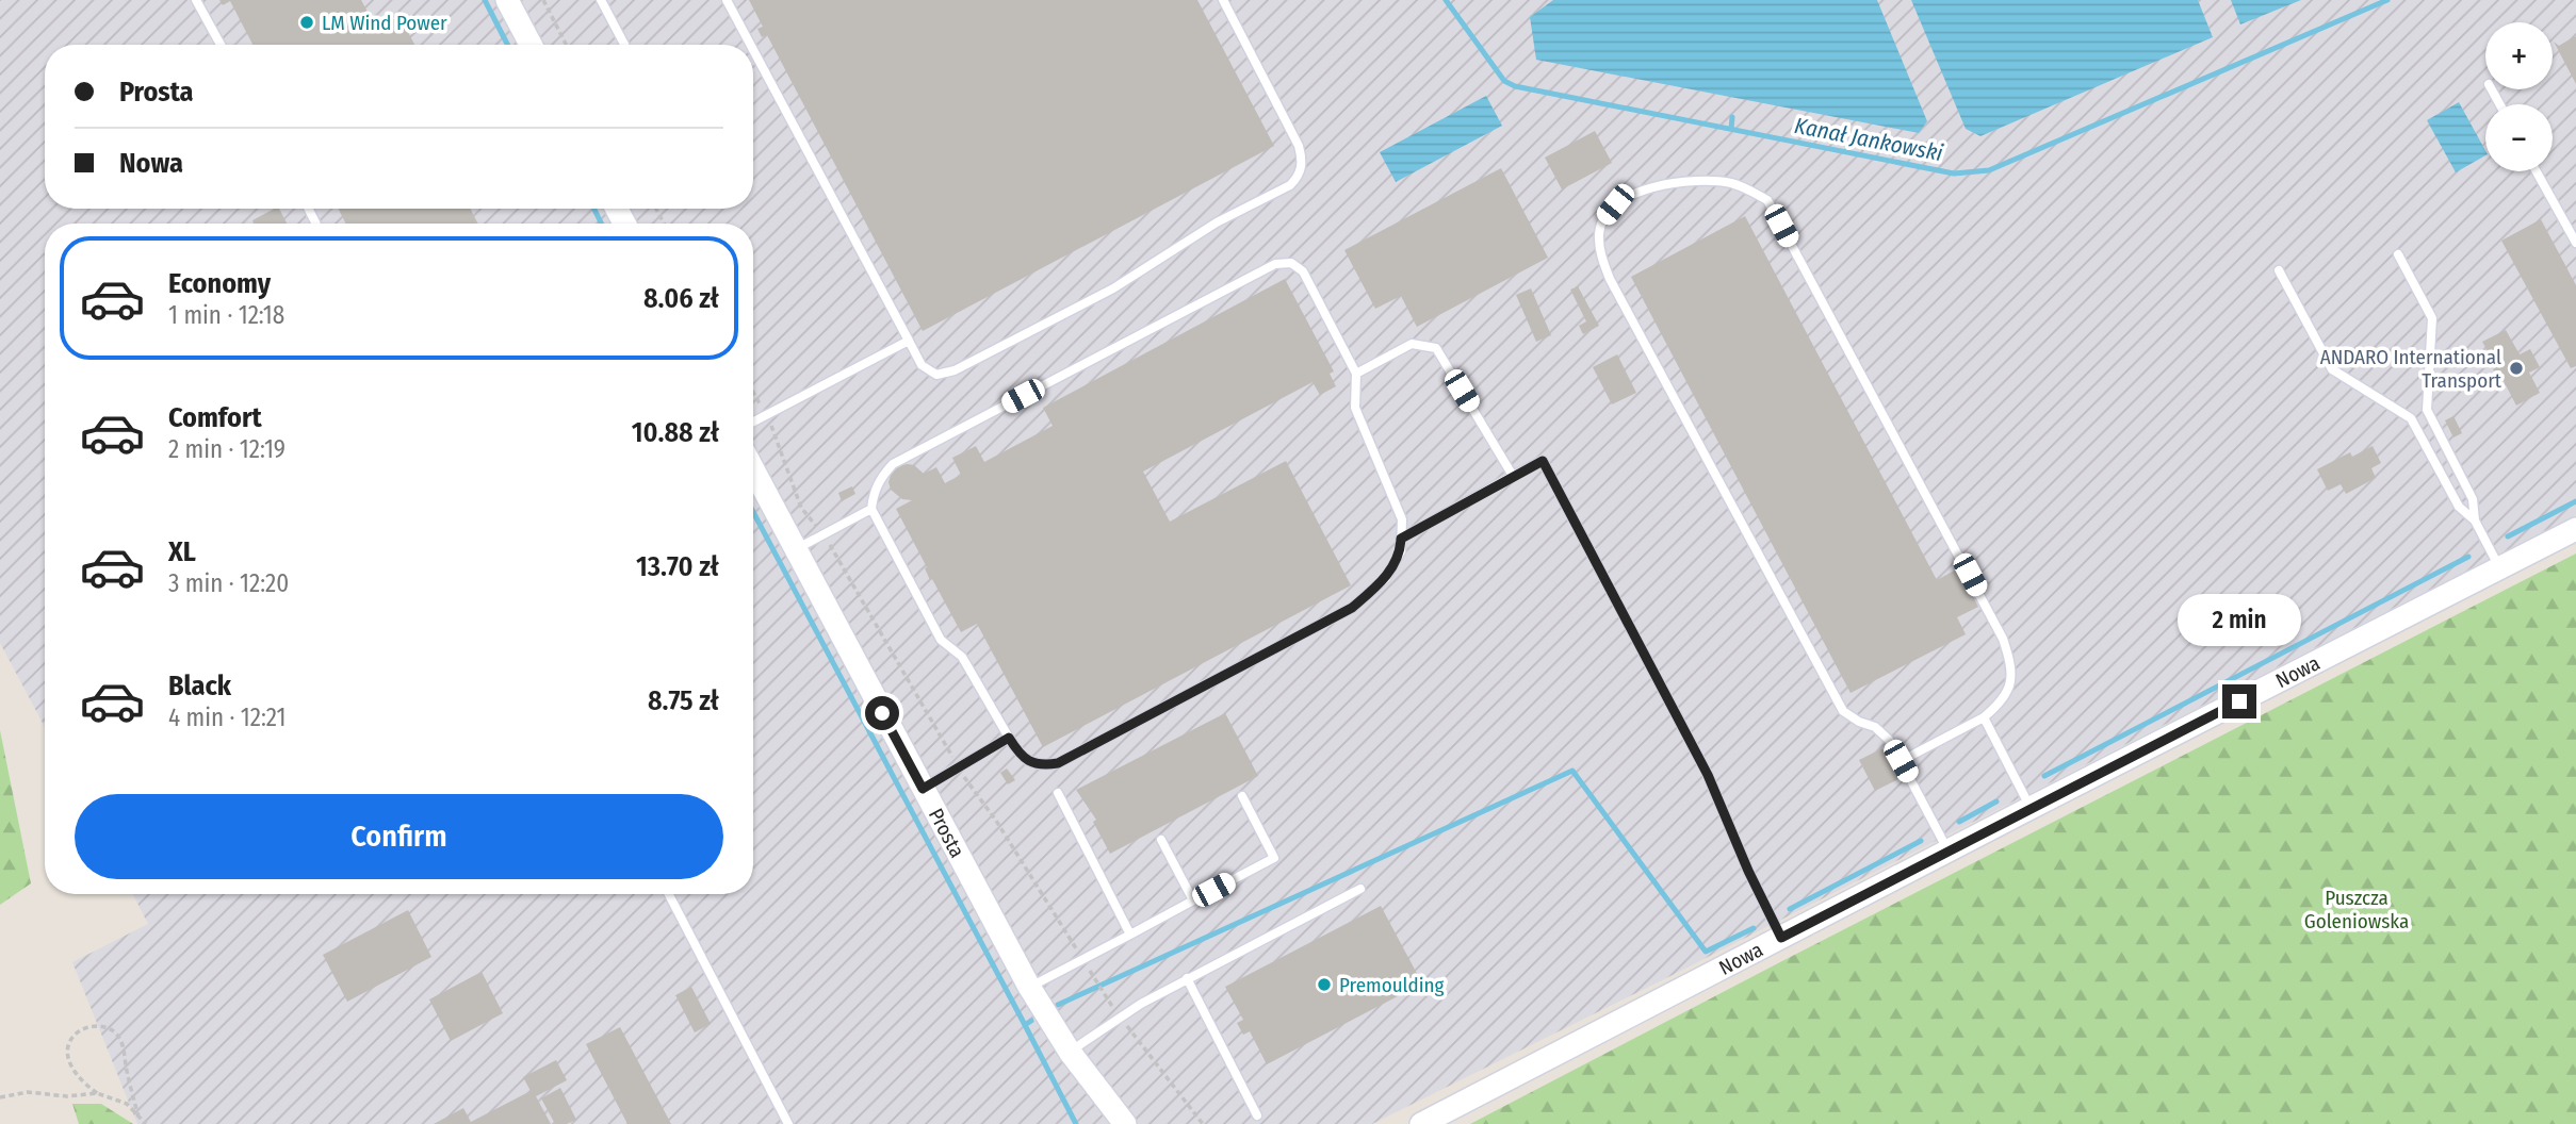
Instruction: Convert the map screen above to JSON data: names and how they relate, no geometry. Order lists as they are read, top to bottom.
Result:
{
  "streets": {
    "street": ["Nowa", "Prosta"]
  },
  "water": ["Kanał Jankowski"],
  "parks": ["Puszcza Goleniowska"],
  "places": ["LM Wind Power", "ANDARO International Transport", "Premoulding"],
  "page": {
    "map_buttons": ["+", "−"],
    "banner": ["Prosta", "Nowa"],
    "list": [
      {
        "name": "Economy",
        "note": "1 min · 12:18",
        "value": "8.06 zł"
      },
      {
        "name": "Comfort",
        "note": "2 min · 12:19",
        "value": "10.88 zł"
      },
      {
        "name": "XL",
        "note": "3 min · 12:20",
        "value": "13.70 zł"
      },
      {
        "name": "Black",
        "note": "4 min · 12:21",
        "value": "8.75 zł"
      }
    ],
    "bubble": "2 min",
    "buttons": "Confirm"
  }
}
